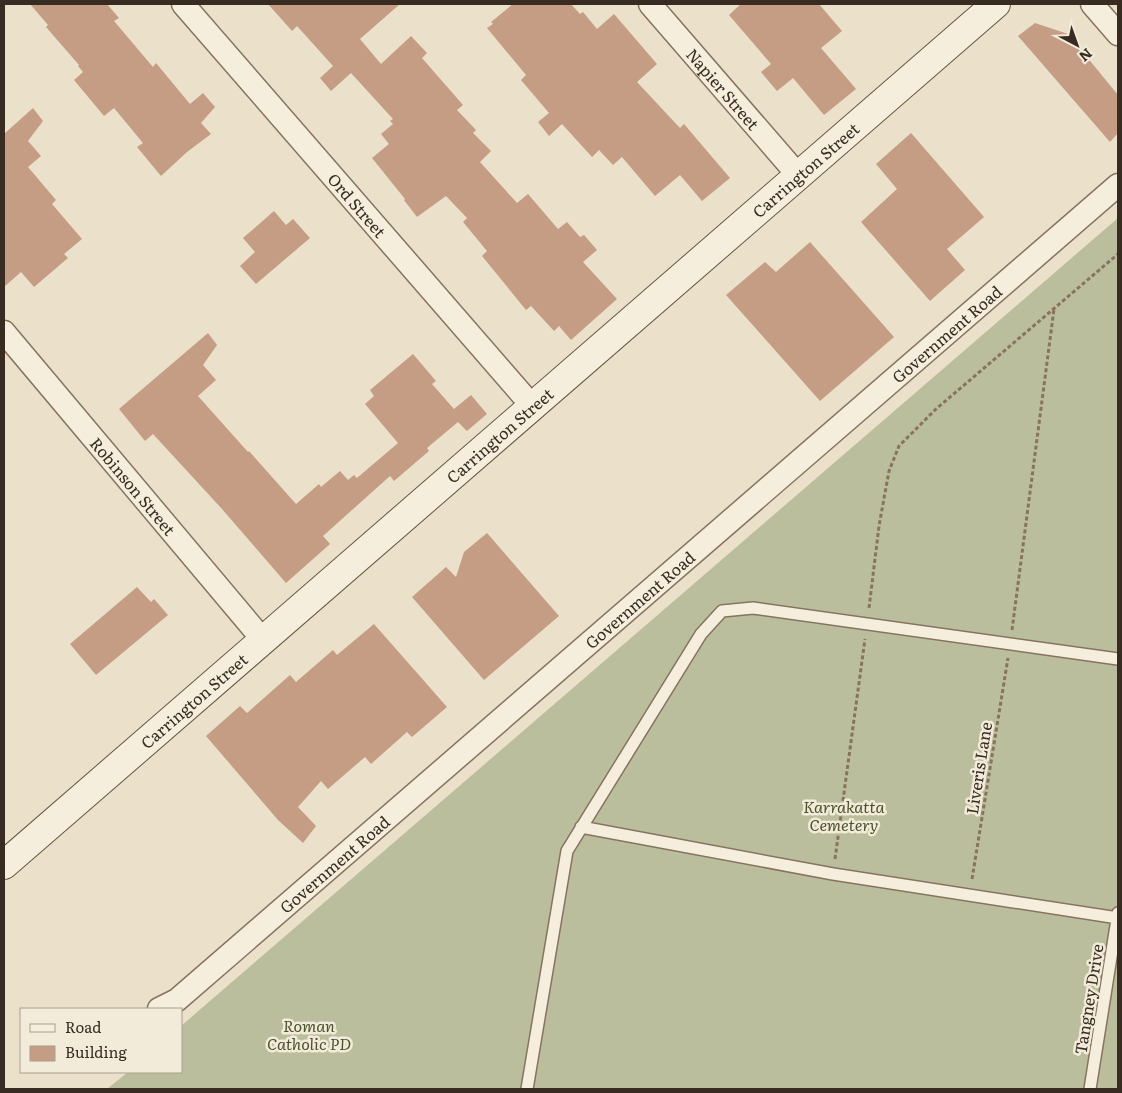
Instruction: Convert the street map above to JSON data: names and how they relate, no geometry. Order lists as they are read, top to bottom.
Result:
{
  "streets": {
    "street": [
      "Napier Street",
      "Carrington Street",
      "Ord Street",
      "Government Road",
      "Robinson Street"
    ],
    "lane": ["Tangney Drive"],
    "path": ["Liveris Lane"]
  },
  "crossings": [
    ["Napier Street", "Carrington Street"],
    ["Carrington Street", "Ord Street"],
    ["Carrington Street", "Robinson Street"]
  ],
  "parks": ["Karrakatta Cemetery", "Roman Catholic PD"],
  "legend": ["Road", "Building"],
  "north": "bottom right"
}
